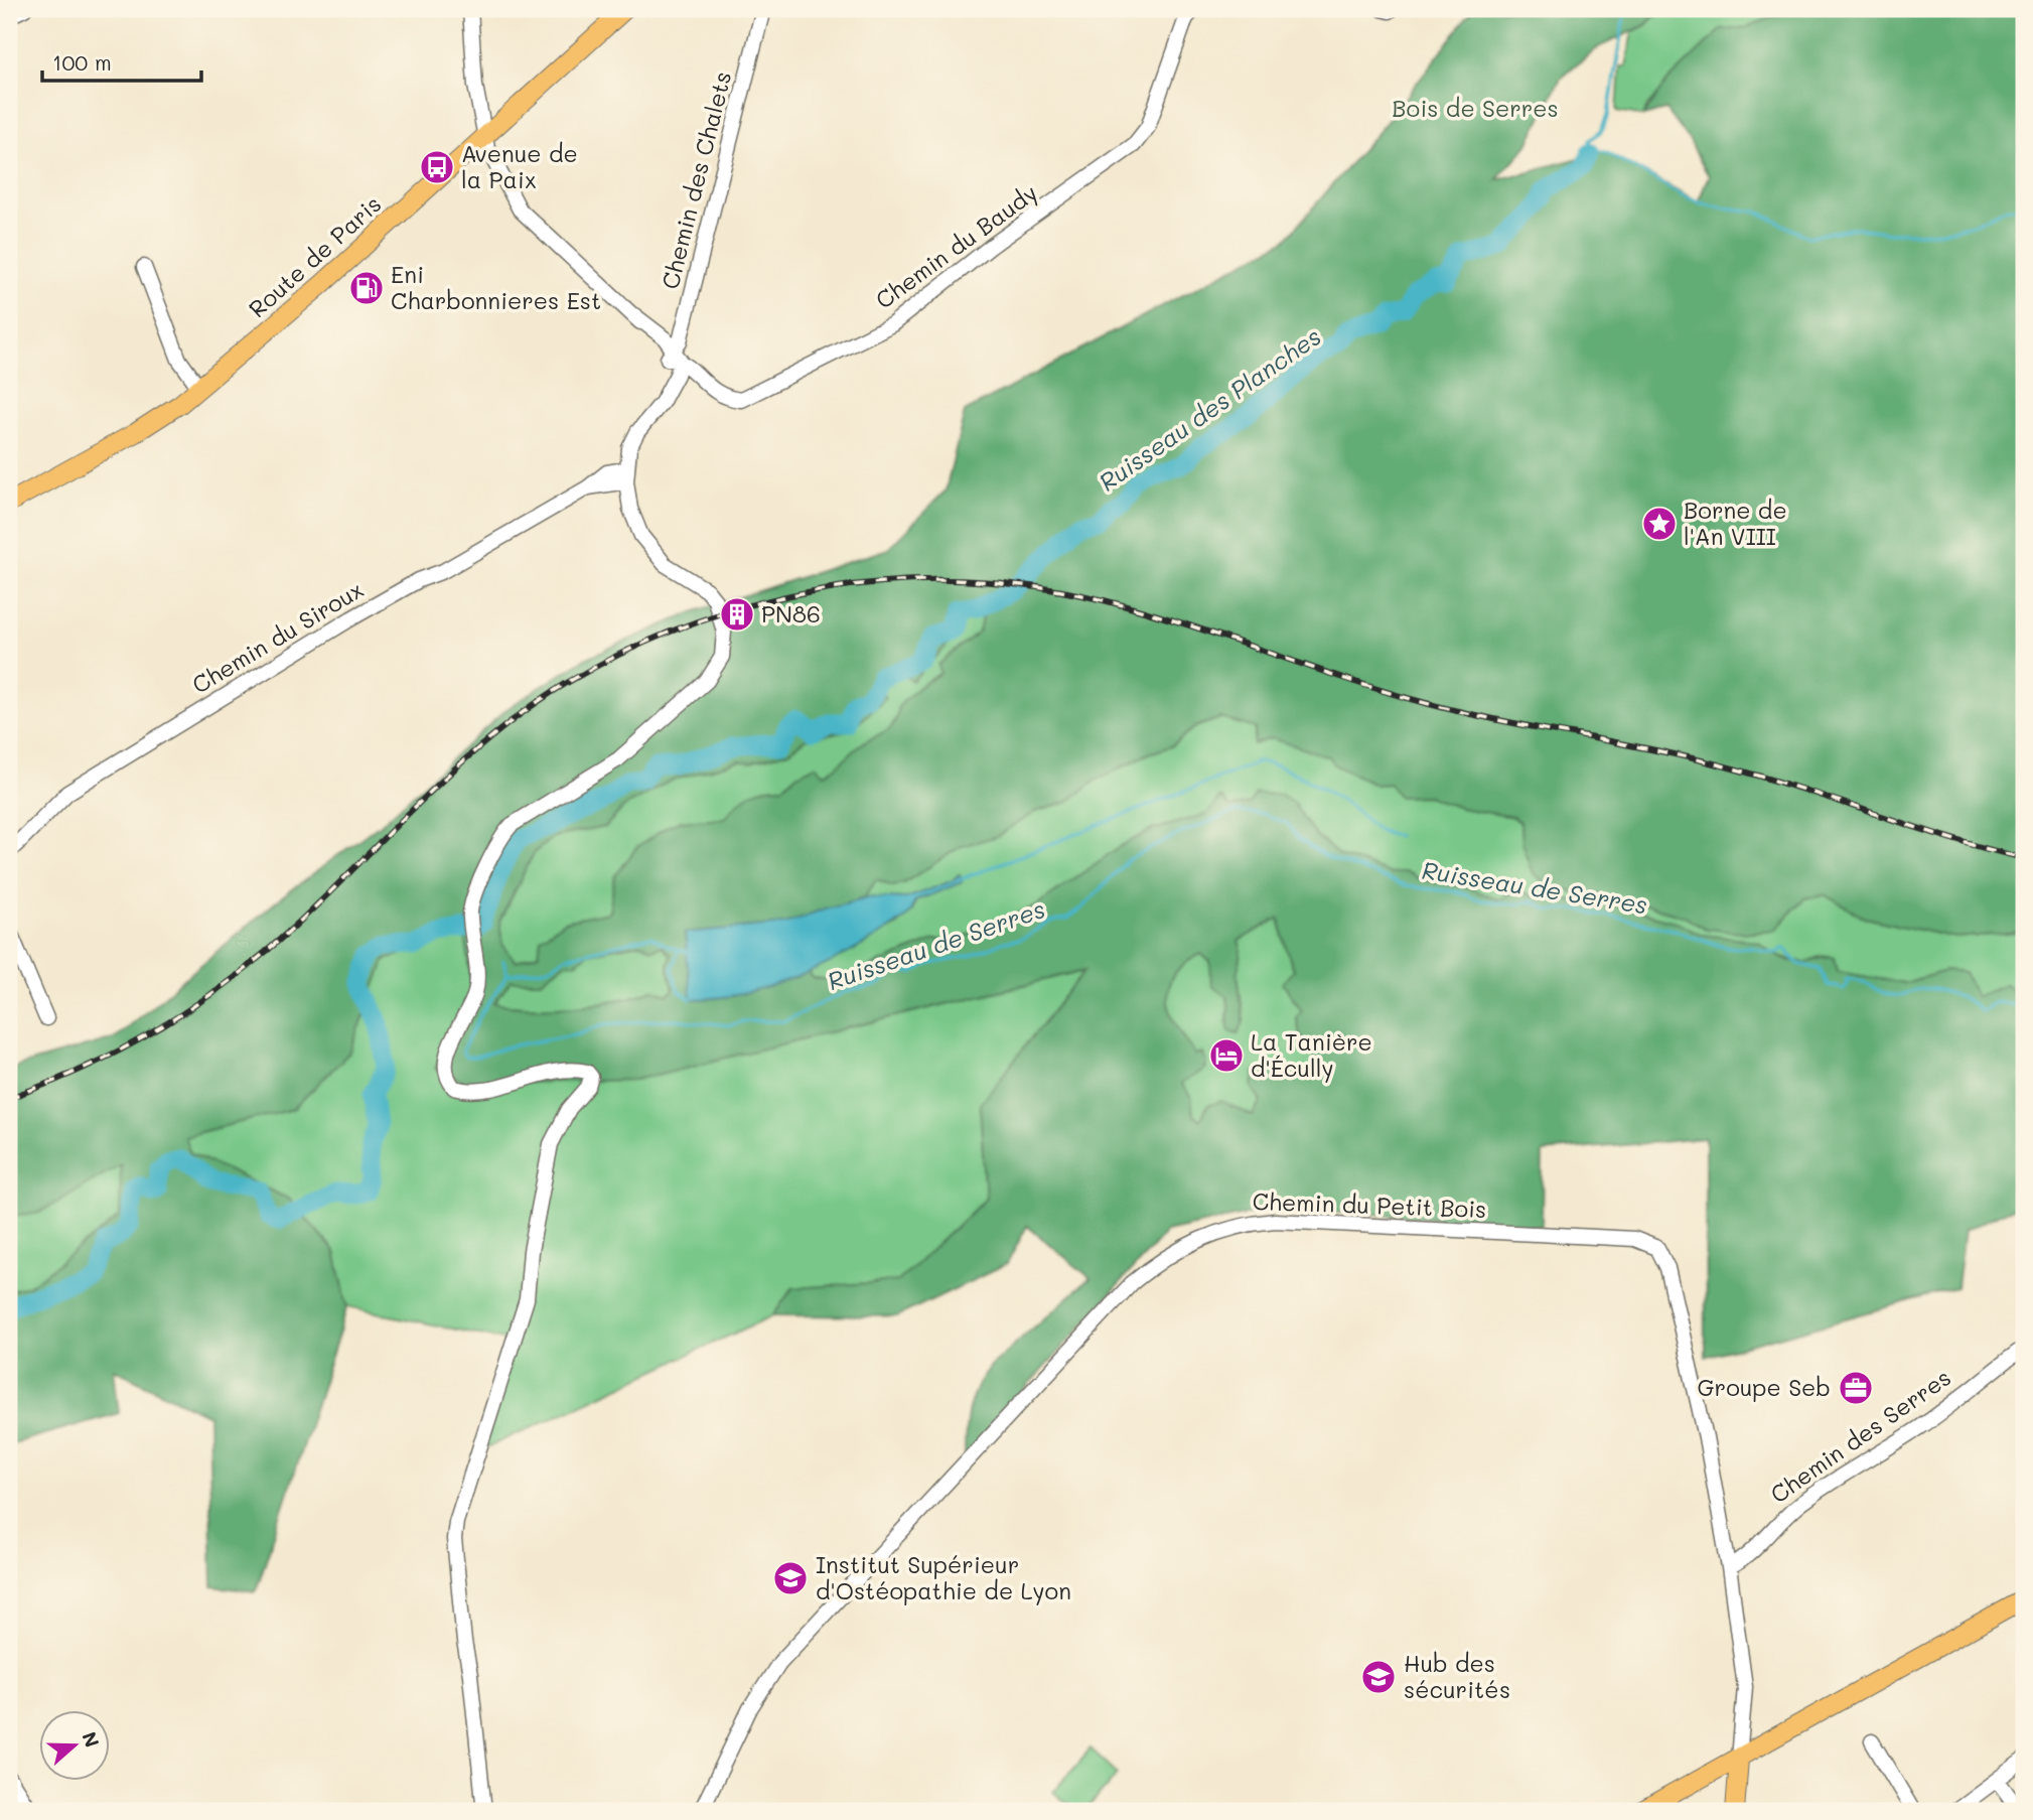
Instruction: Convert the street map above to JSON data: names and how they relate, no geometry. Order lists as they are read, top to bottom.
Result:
{
  "streets": {
    "main road": ["Route de Paris"],
    "street": [
      "Chemin des Chalets",
      "Chemin du Baudy",
      "Chemin du Siroux",
      "Chemin du Petit Bois",
      "Chemin des Serres"
    ]
  },
  "crossings": [
    ["Chemin des Chalets", "Chemin du Baudy"],
    ["Chemin des Chalets", "Chemin du Siroux"],
    ["Chemin du Baudy", "Route de Paris"],
    ["Chemin du Petit Bois", "Chemin des Serres"]
  ],
  "water": ["Ruisseau des Planches", "Ruisseau de Serres"],
  "parks": ["Bois de Serres"],
  "places": {
    "bus stop": ["Avenue de la Paix"],
    "fuel station": ["Eni Charbonnieres Est"],
    "place": ["Borne de l'An VIII"],
    "building": ["PN86"],
    "hotel": ["La Tanière d'Écully"],
    "office": ["Groupe Seb"],
    "school or university": ["Institut Supérieur d'Ostéopathie de Lyon", "Hub des sécurités"]
  },
  "scale_bar": "100 m",
  "north": "right"
}
